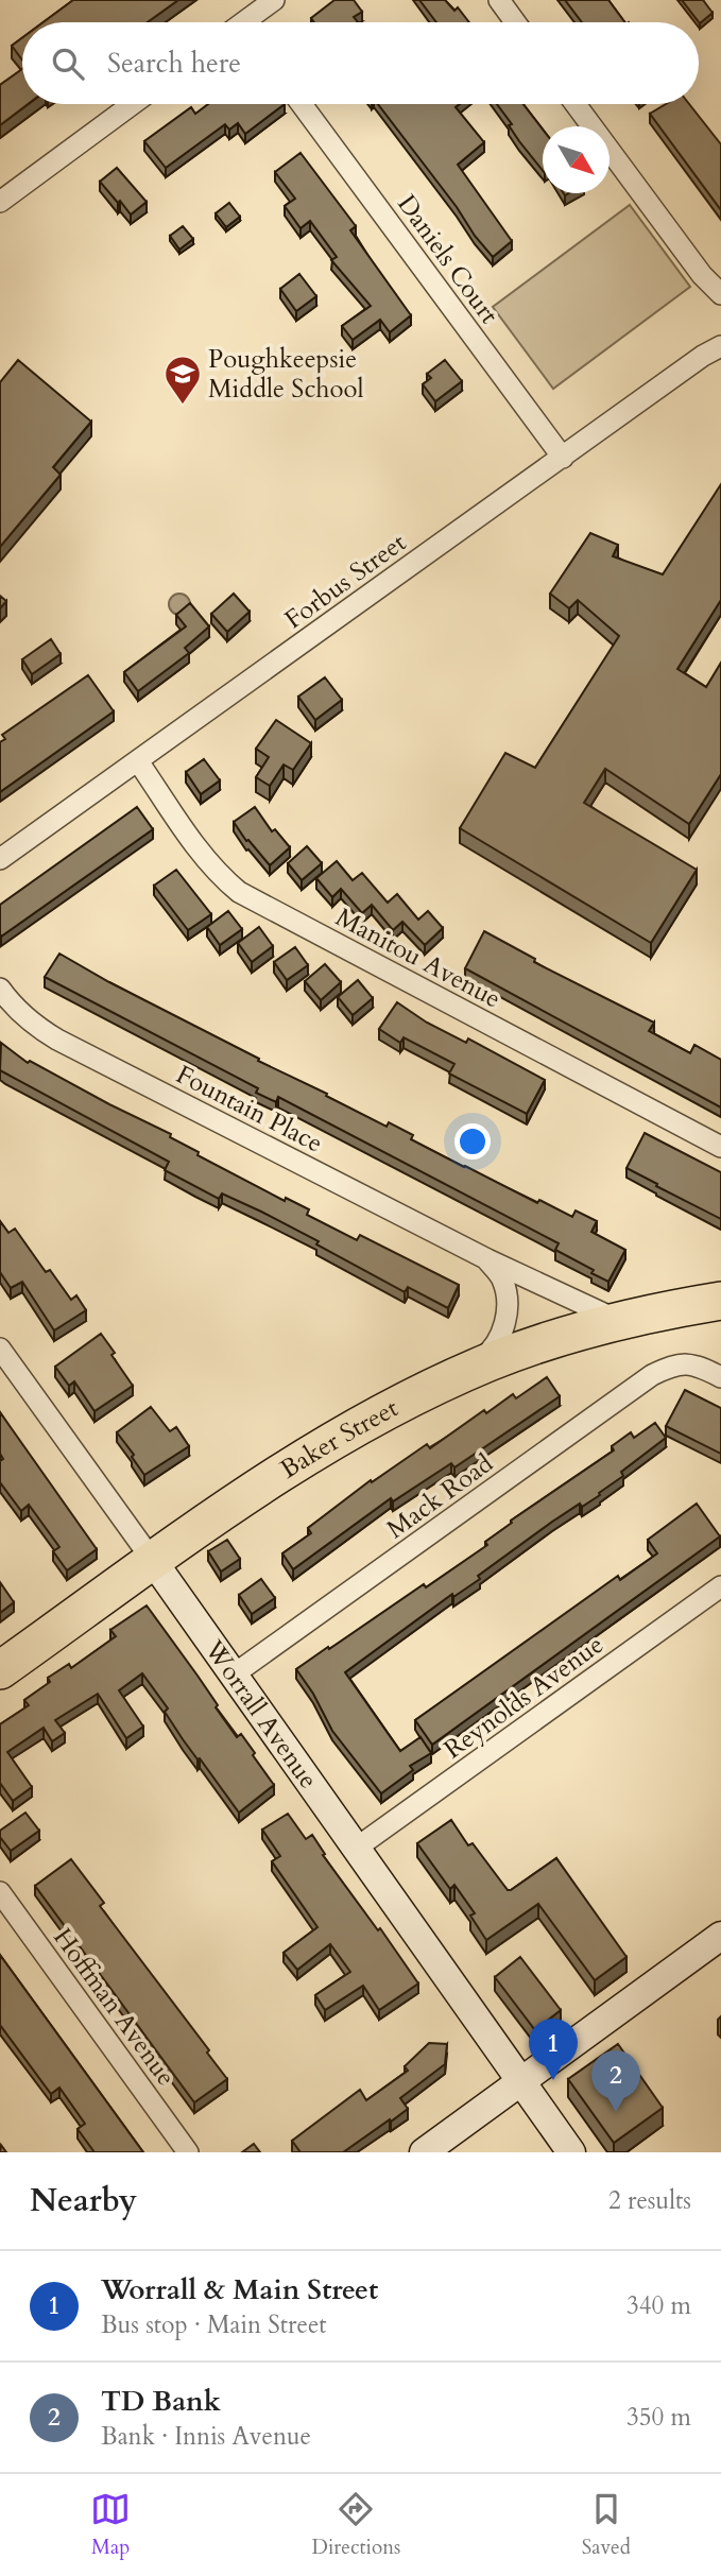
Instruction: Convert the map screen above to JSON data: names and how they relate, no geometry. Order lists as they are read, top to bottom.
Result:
{
  "streets": {
    "highway": ["Baker Street"],
    "main road": ["Worrall Avenue"],
    "street": [
      "Daniels Court",
      "Forbus Street",
      "Manitou Avenue",
      "Fountain Place",
      "Mack Road",
      "Reynolds Avenue",
      "Hoffman Avenue"
    ]
  },
  "crossings": [
    ["Daniels Court", "Forbus Street"],
    ["Forbus Street", "Manitou Avenue"],
    ["Fountain Place", "Baker Street"],
    ["Baker Street", "Worrall Avenue"],
    ["Mack Road", "Worrall Avenue"],
    ["Reynolds Avenue", "Worrall Avenue"]
  ],
  "places": {
    "school or university": ["Poughkeepsie Middle School"]
  },
  "north": "bottom right",
  "page": {
    "search": "Search here",
    "pins": ["1", "2"],
    "heading": ["Nearby", "2 results"],
    "list": [
      {
        "mark": "1",
        "name": "Worrall & Main Street",
        "note": "Bus stop · Main Street",
        "value": "340 m"
      },
      {
        "mark": "2",
        "name": "TD Bank",
        "note": "Bank · Innis Avenue",
        "value": "350 m"
      }
    ],
    "nav": ["Map", "Directions", "Saved"]
  }
}
